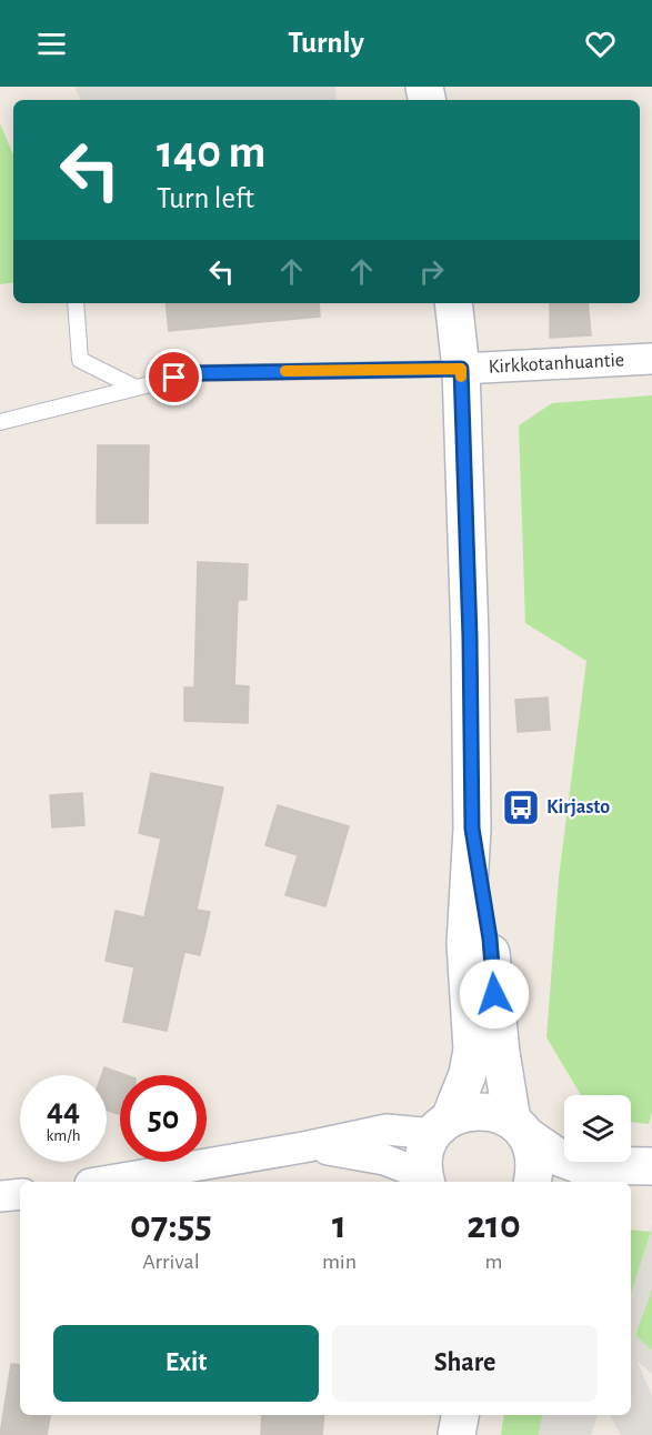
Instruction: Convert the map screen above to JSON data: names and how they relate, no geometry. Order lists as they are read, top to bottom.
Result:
{
  "streets": {
    "street": ["Kirkkotanhuantie"]
  },
  "places": {
    "bus stop": ["Kirjasto"]
  },
  "page": {
    "header": "Turnly",
    "turn": ["140 m", "Turn left"],
    "speed": "44 km/h",
    "limit": "50",
    "eta": [
      "07:55",
      "Arrival",
      "1",
      "min",
      "210",
      "m"
    ],
    "buttons": ["Exit", "Share"]
  }
}
